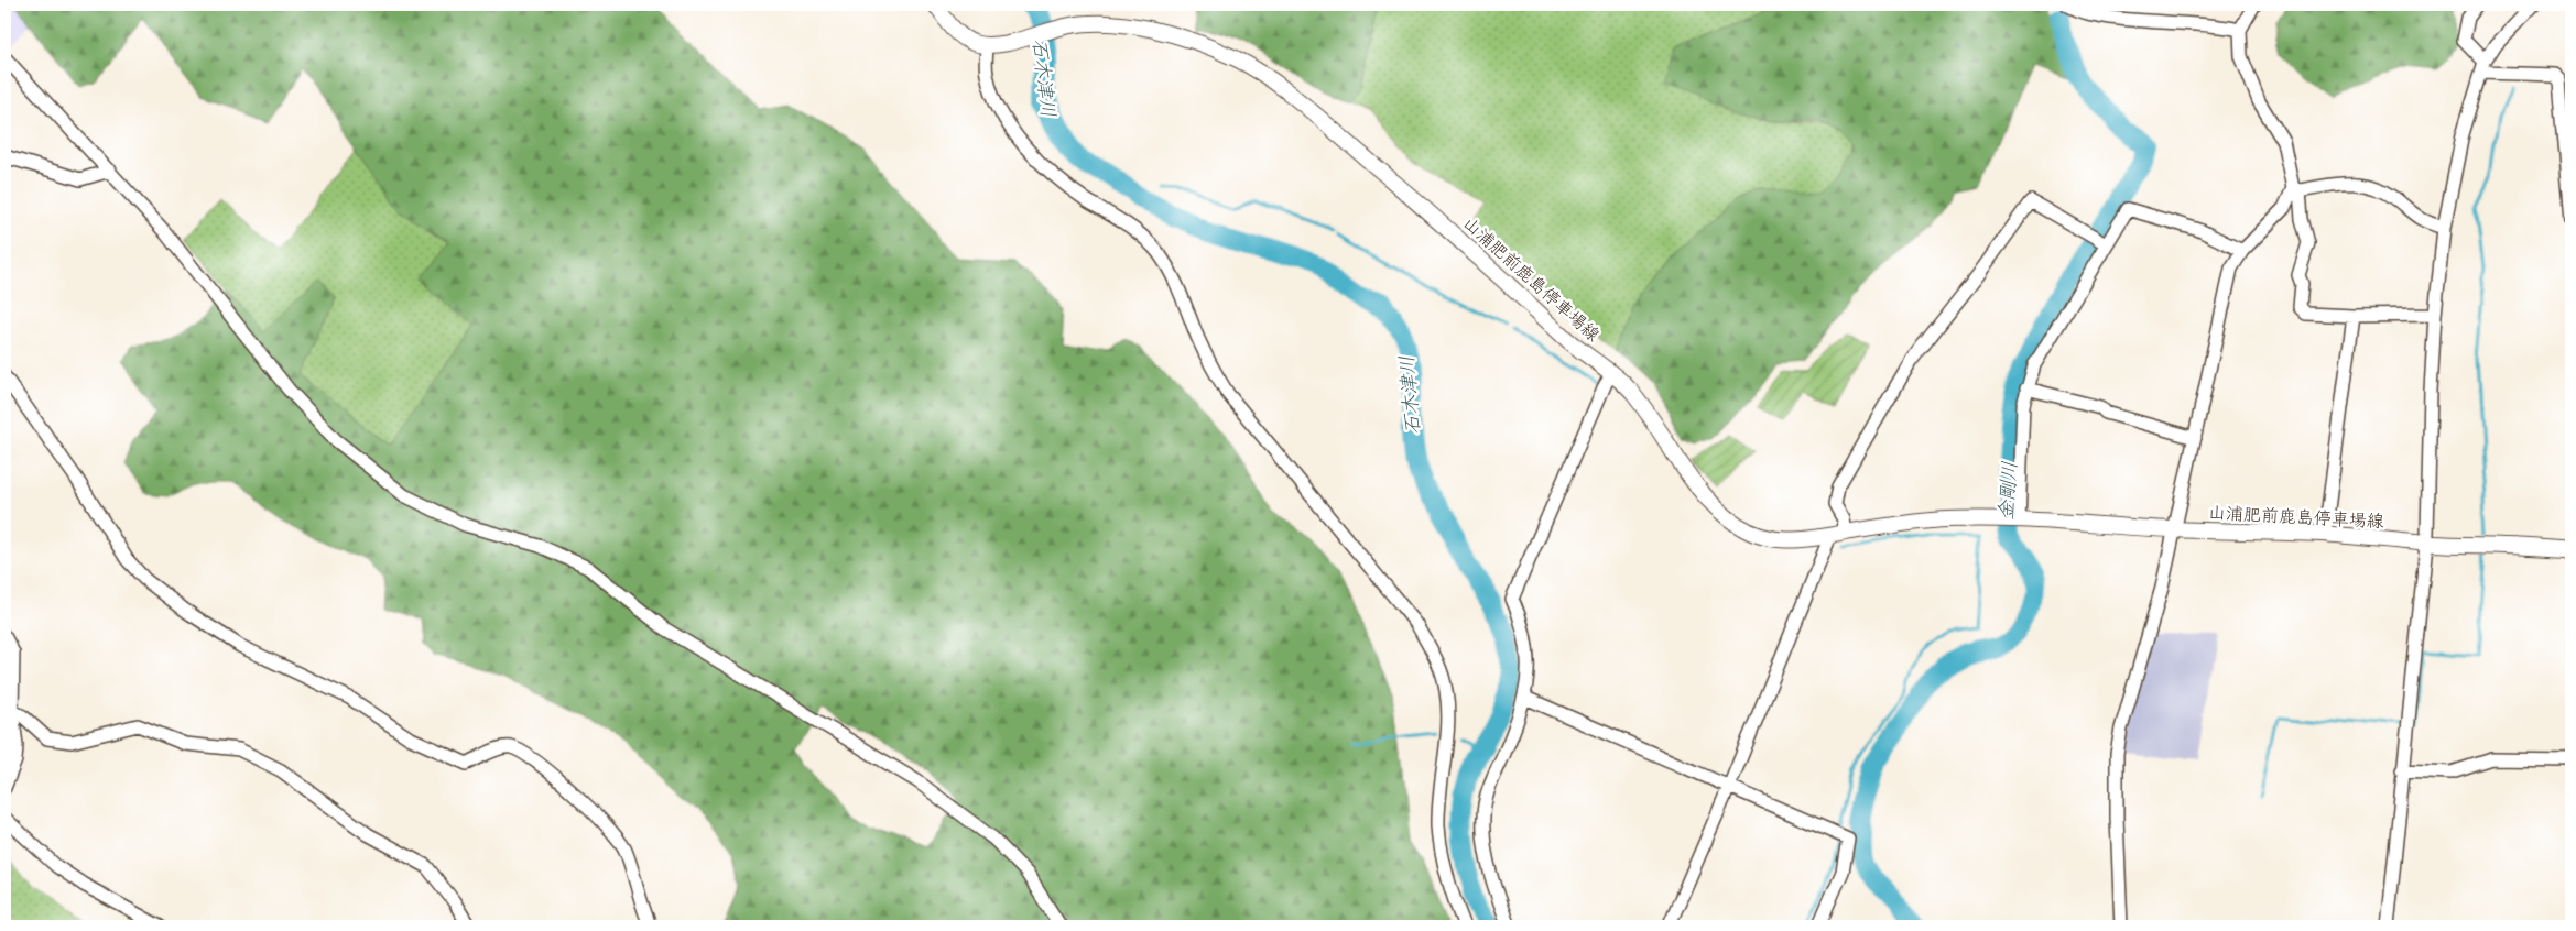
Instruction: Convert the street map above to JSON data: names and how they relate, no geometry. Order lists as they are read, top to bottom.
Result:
{
  "streets": {
    "main road": ["山浦肥前鹿島停車場線"]
  },
  "water": ["石木津川", "金剛川"]
}
